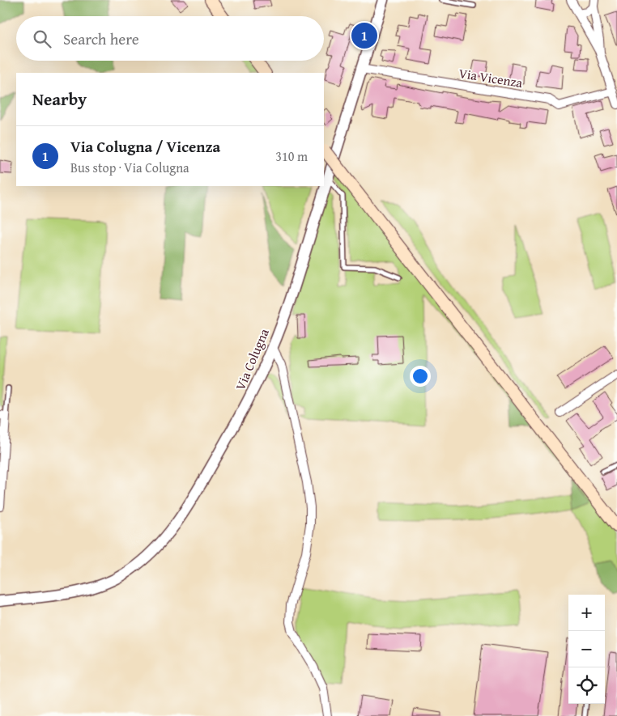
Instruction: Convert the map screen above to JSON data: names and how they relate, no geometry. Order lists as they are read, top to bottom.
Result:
{
  "streets": {
    "street": ["Via Vicenza", "Via Colugna"]
  },
  "crossings": [
    ["Via Vicenza", "Via Colugna"]
  ],
  "page": {
    "search": "Search here",
    "pins": "1",
    "heading": "Nearby",
    "list": [
      {
        "mark": "1",
        "name": "Via Colugna / Vicenza",
        "note": "Bus stop · Via Colugna",
        "value": "310 m"
      }
    ],
    "map_buttons": ["+", "−"]
  }
}
